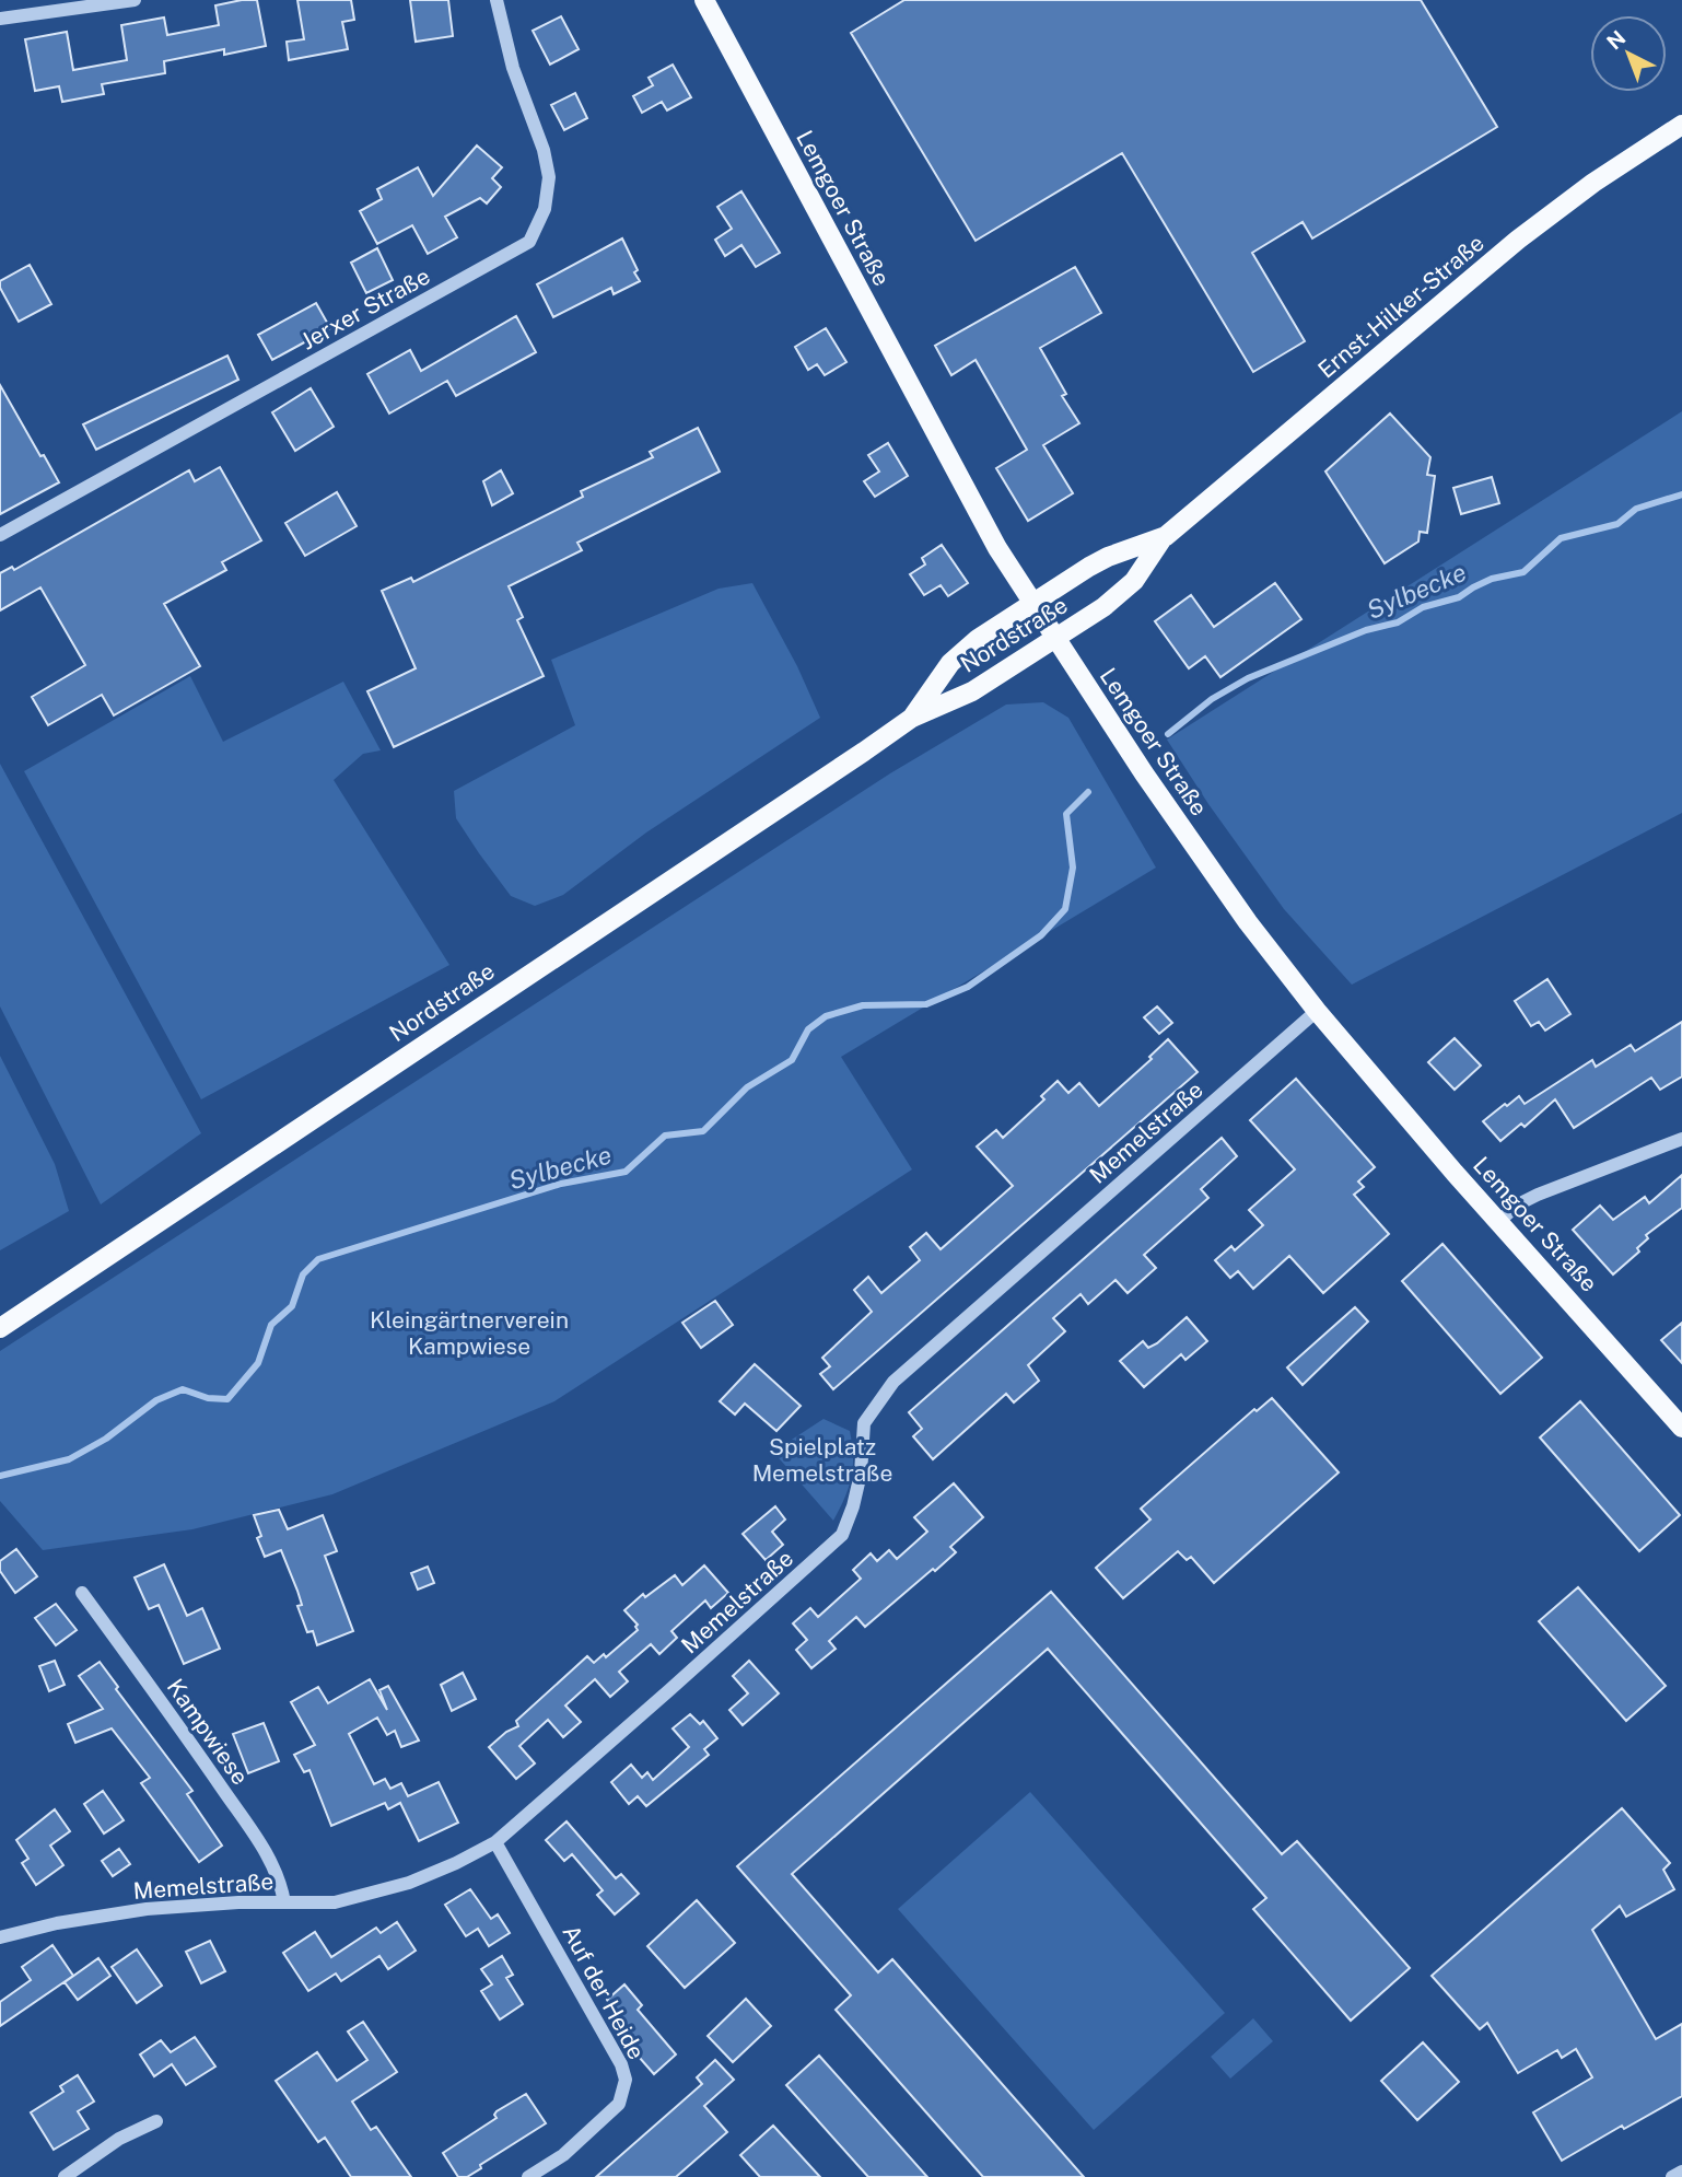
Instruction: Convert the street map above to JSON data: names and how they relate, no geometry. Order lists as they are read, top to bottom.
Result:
{
  "streets": {
    "main road": ["Lemgoer Straße", "Ernst-Hilker-Straße", "Nordstraße"],
    "street": [
      "Jerxer Straße",
      "Memelstraße",
      "Kampwiese",
      "Auf der Heide"
    ]
  },
  "crossings": [
    ["Lemgoer Straße", "Ernst-Hilker-Straße"],
    ["Lemgoer Straße", "Nordstraße"],
    ["Lemgoer Straße", "Memelstraße"],
    ["Ernst-Hilker-Straße", "Nordstraße"],
    ["Memelstraße", "Kampwiese"],
    ["Memelstraße", "Auf der Heide"]
  ],
  "water": ["Sylbecke"],
  "parks": ["Kleingärtnerverein Kampwiese", "Spielplatz Memelstraße"],
  "north": "top left"
}
